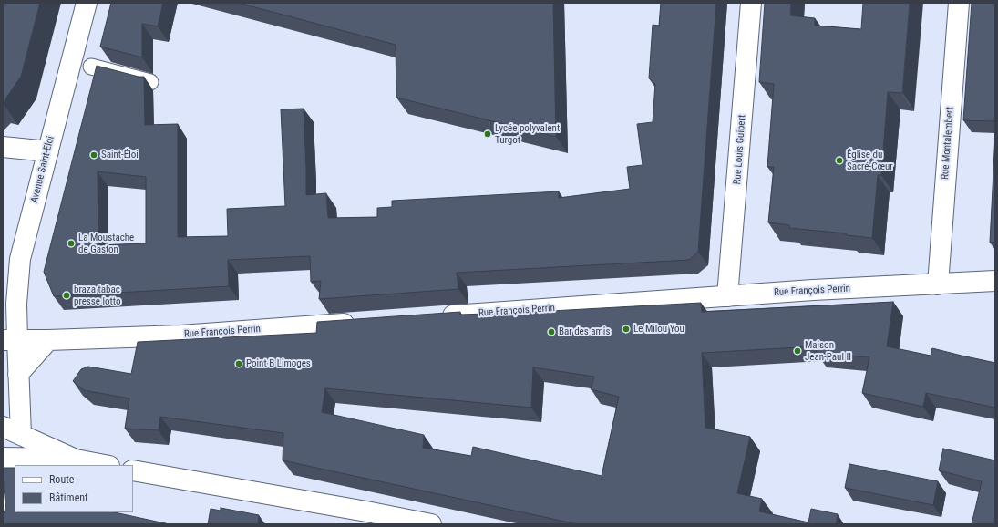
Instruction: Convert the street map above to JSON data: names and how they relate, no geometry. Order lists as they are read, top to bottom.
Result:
{
  "streets": {
    "main road": [
      "Rue Montalembert",
      "Rue Louis Guibert",
      "Avenue Saint-Eloi",
      "Rue François Perrin"
    ]
  },
  "crossings": [
    ["Rue Montalembert", "Rue François Perrin"],
    ["Rue Louis Guibert", "Rue François Perrin"],
    ["Avenue Saint-Eloi", "Rue François Perrin"]
  ],
  "places": [
    "Lycée polyvalent Turgot",
    "Saint-Éloi",
    "Église du Sacré-Cœur",
    "La Moustache de Gaston",
    "braza tabac presse lotto",
    "Le Milou You",
    "Bar des amis",
    "Maison Jean-Paul II",
    "Point B Limoges"
  ],
  "legend": ["Route", "Bâtiment"]
}
